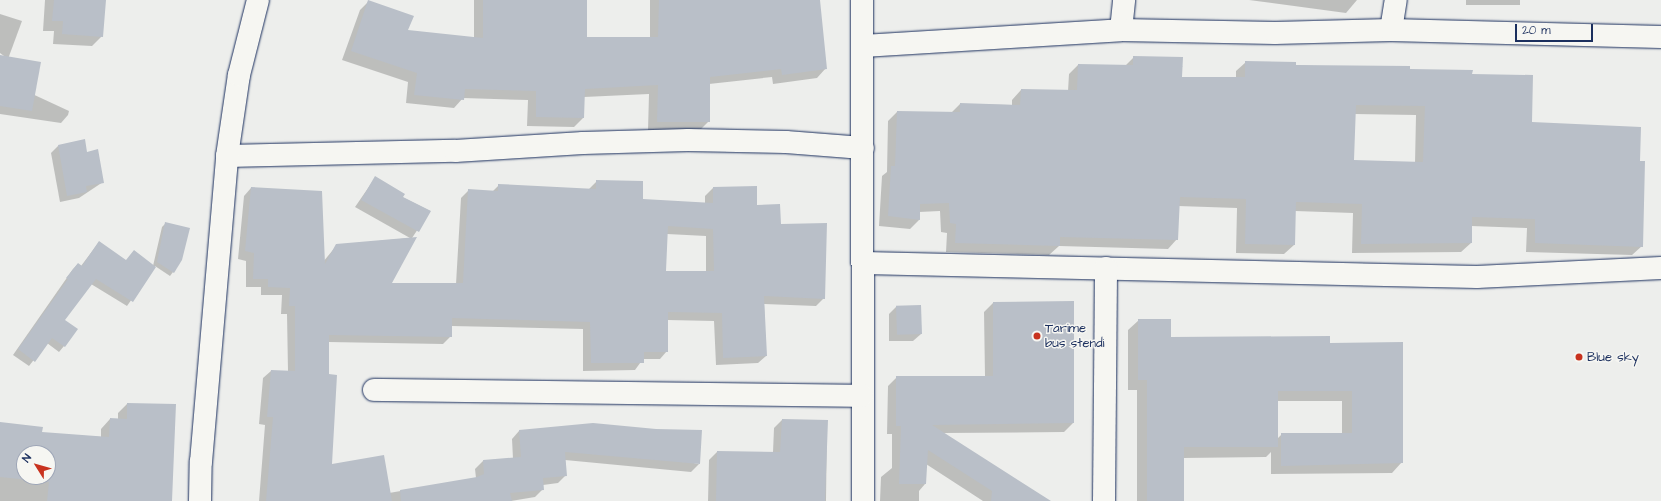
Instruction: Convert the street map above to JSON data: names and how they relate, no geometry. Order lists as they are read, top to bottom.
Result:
{
  "places": ["Tarime bus stendi", "Blue sky"],
  "scale_bar": "20 m",
  "north": "top left"
}
